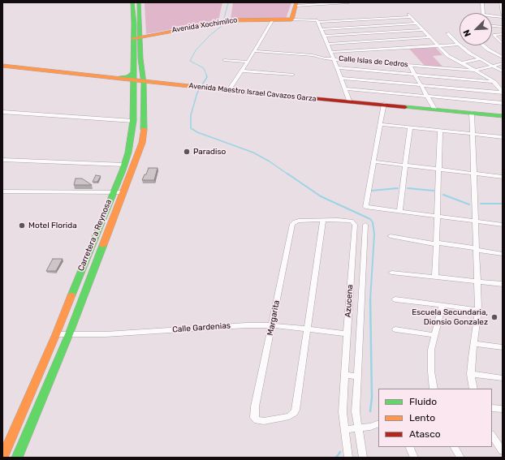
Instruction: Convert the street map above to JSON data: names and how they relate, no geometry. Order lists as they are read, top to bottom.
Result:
{
  "streets": {
    "main road": ["Avenida Xochimilco", "Avenida Maestro Israel Cavazos Garza", "Carretera a Reynosa"],
    "street": [
      "Calle Islas de Cedros",
      "Azucena",
      "Margarita",
      "Calle Gardenias"
    ]
  },
  "crossings": [
    ["Avenida Xochimilco", "Carretera a Reynosa"],
    ["Avenida Maestro Israel Cavazos Garza", "Carretera a Reynosa"],
    ["Carretera a Reynosa", "Calle Gardenias"],
    ["Azucena", "Margarita"],
    ["Azucena", "Calle Gardenias"],
    ["Margarita", "Calle Gardenias"]
  ],
  "places": ["Paradiso", "Motel Florida", "Escuela Secundaria, Dionsio Gonzalez"],
  "legend": ["Fluido", "Lento", "Atasco"],
  "north": "bottom left"
}
